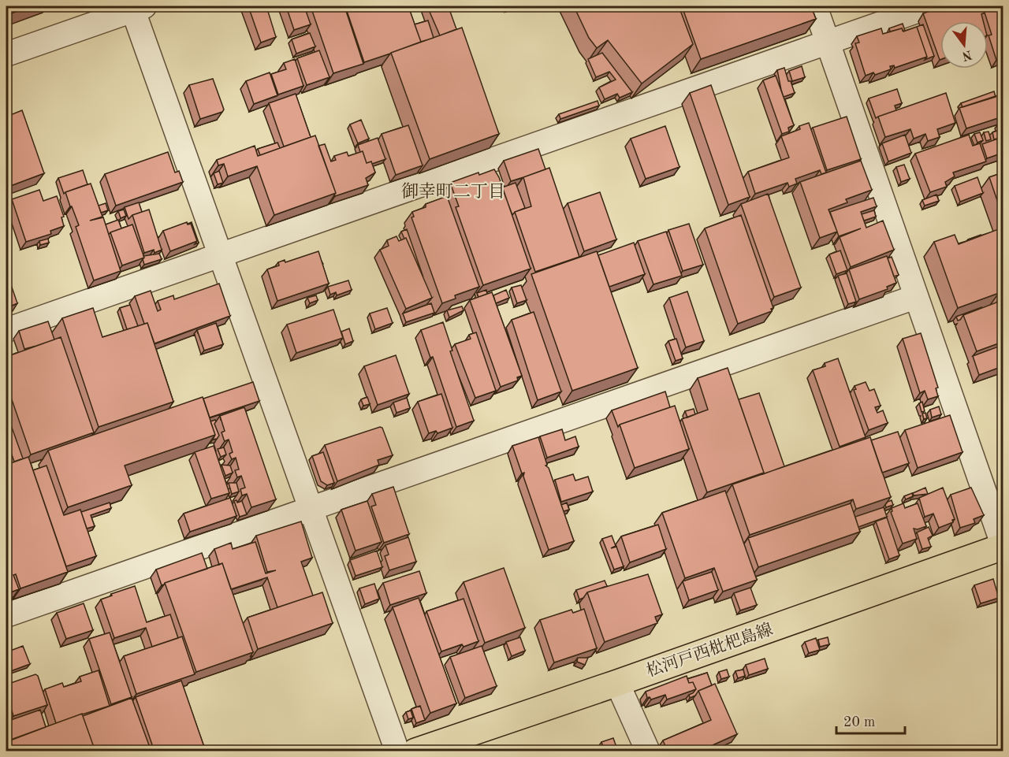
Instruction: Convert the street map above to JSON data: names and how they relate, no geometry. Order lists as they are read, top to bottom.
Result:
{
  "streets": {
    "main road": ["松河戸西枇杷島線"]
  },
  "districts": ["御幸町二丁目"],
  "scale_bar": "20 m",
  "north": "bottom"
}
